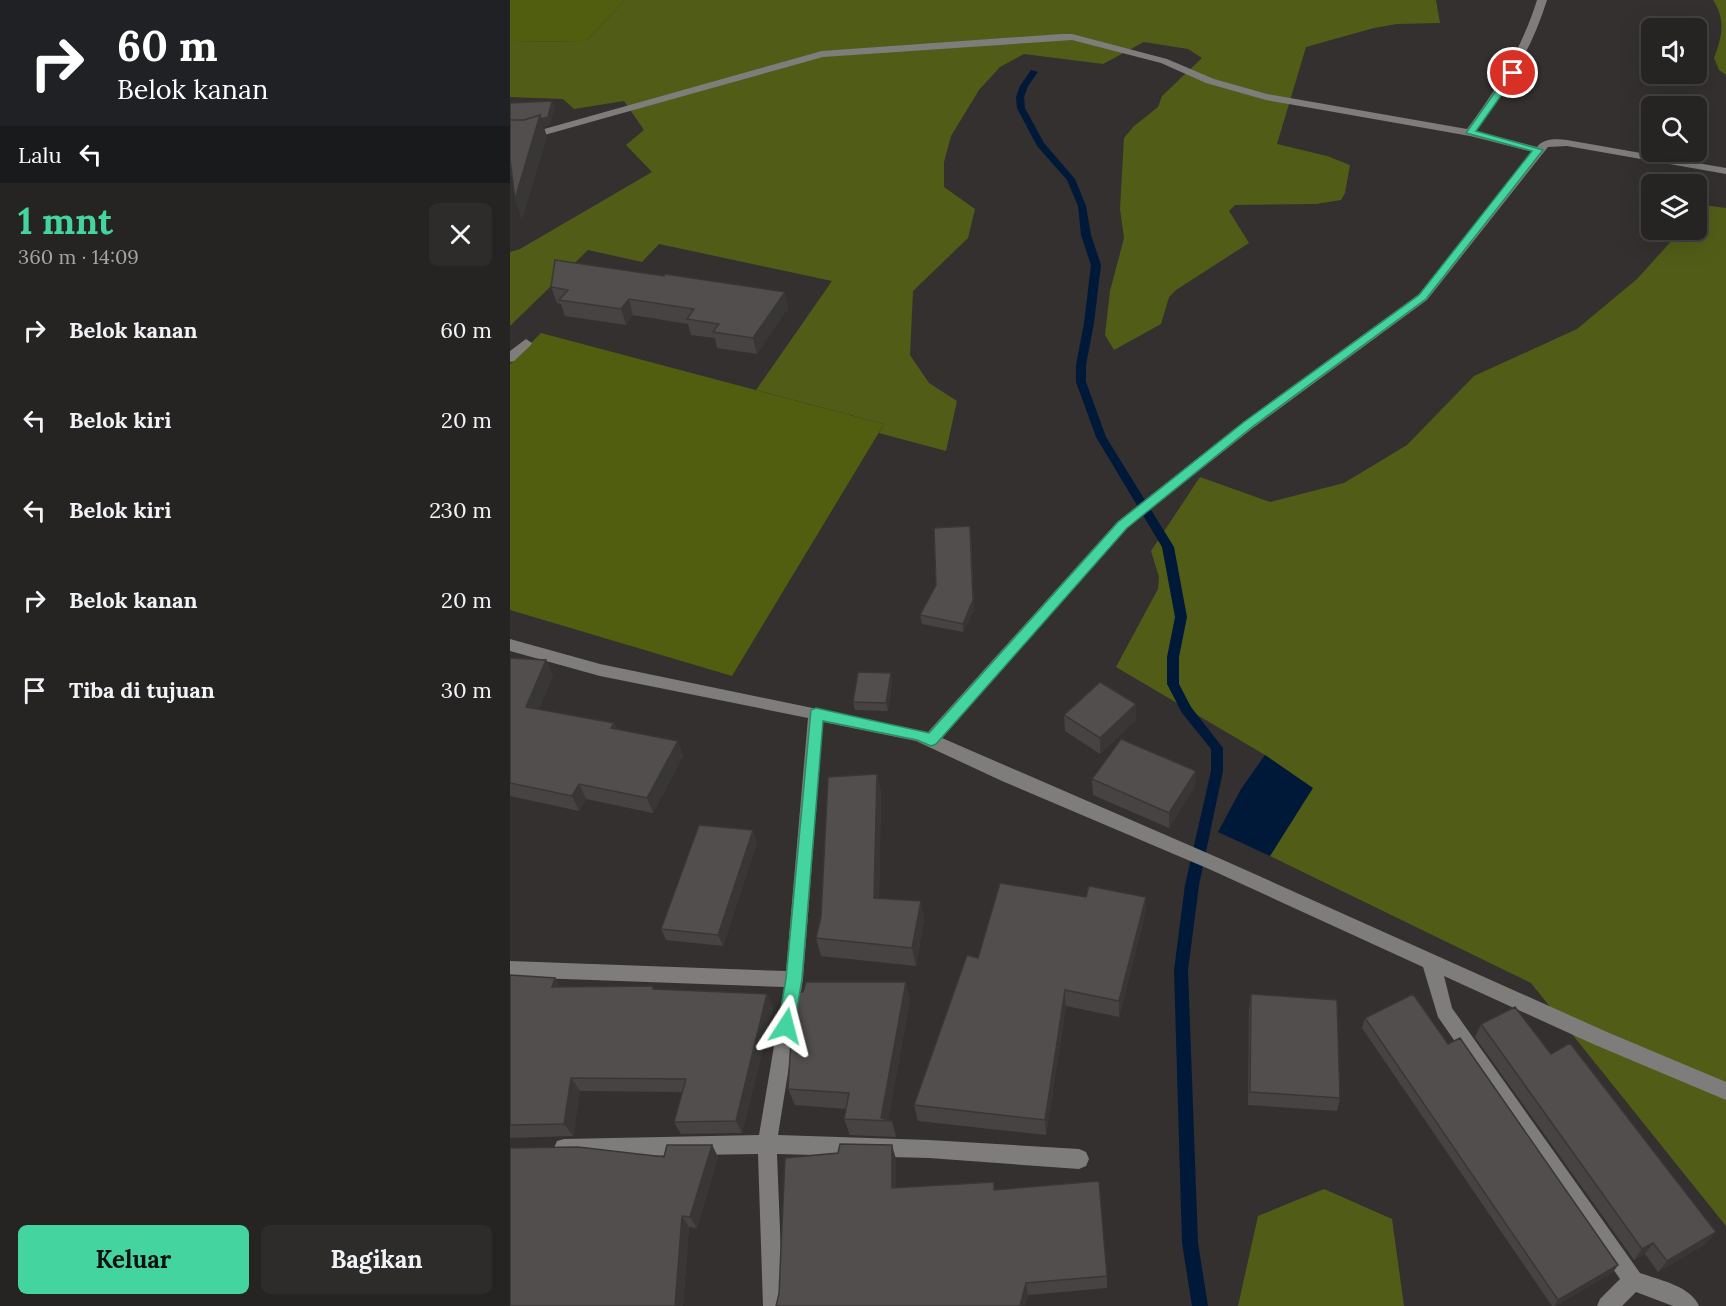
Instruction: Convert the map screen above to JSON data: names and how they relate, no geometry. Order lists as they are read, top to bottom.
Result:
{
  "page": {
    "turn": ["60 m", "Belok kanan"],
    "then": "Lalu",
    "heading": ["1 mnt", "360 m · 14:09"],
    "list": [
      {
        "name": "Belok kanan",
        "value": "60 m"
      },
      {
        "name": "Belok kiri",
        "value": "20 m"
      },
      {
        "name": "Belok kiri",
        "value": "230 m"
      },
      {
        "name": "Belok kanan",
        "value": "20 m"
      },
      {
        "name": "Tiba di tujuan",
        "value": "30 m"
      }
    ],
    "buttons": ["Keluar", "Bagikan"]
  }
}
